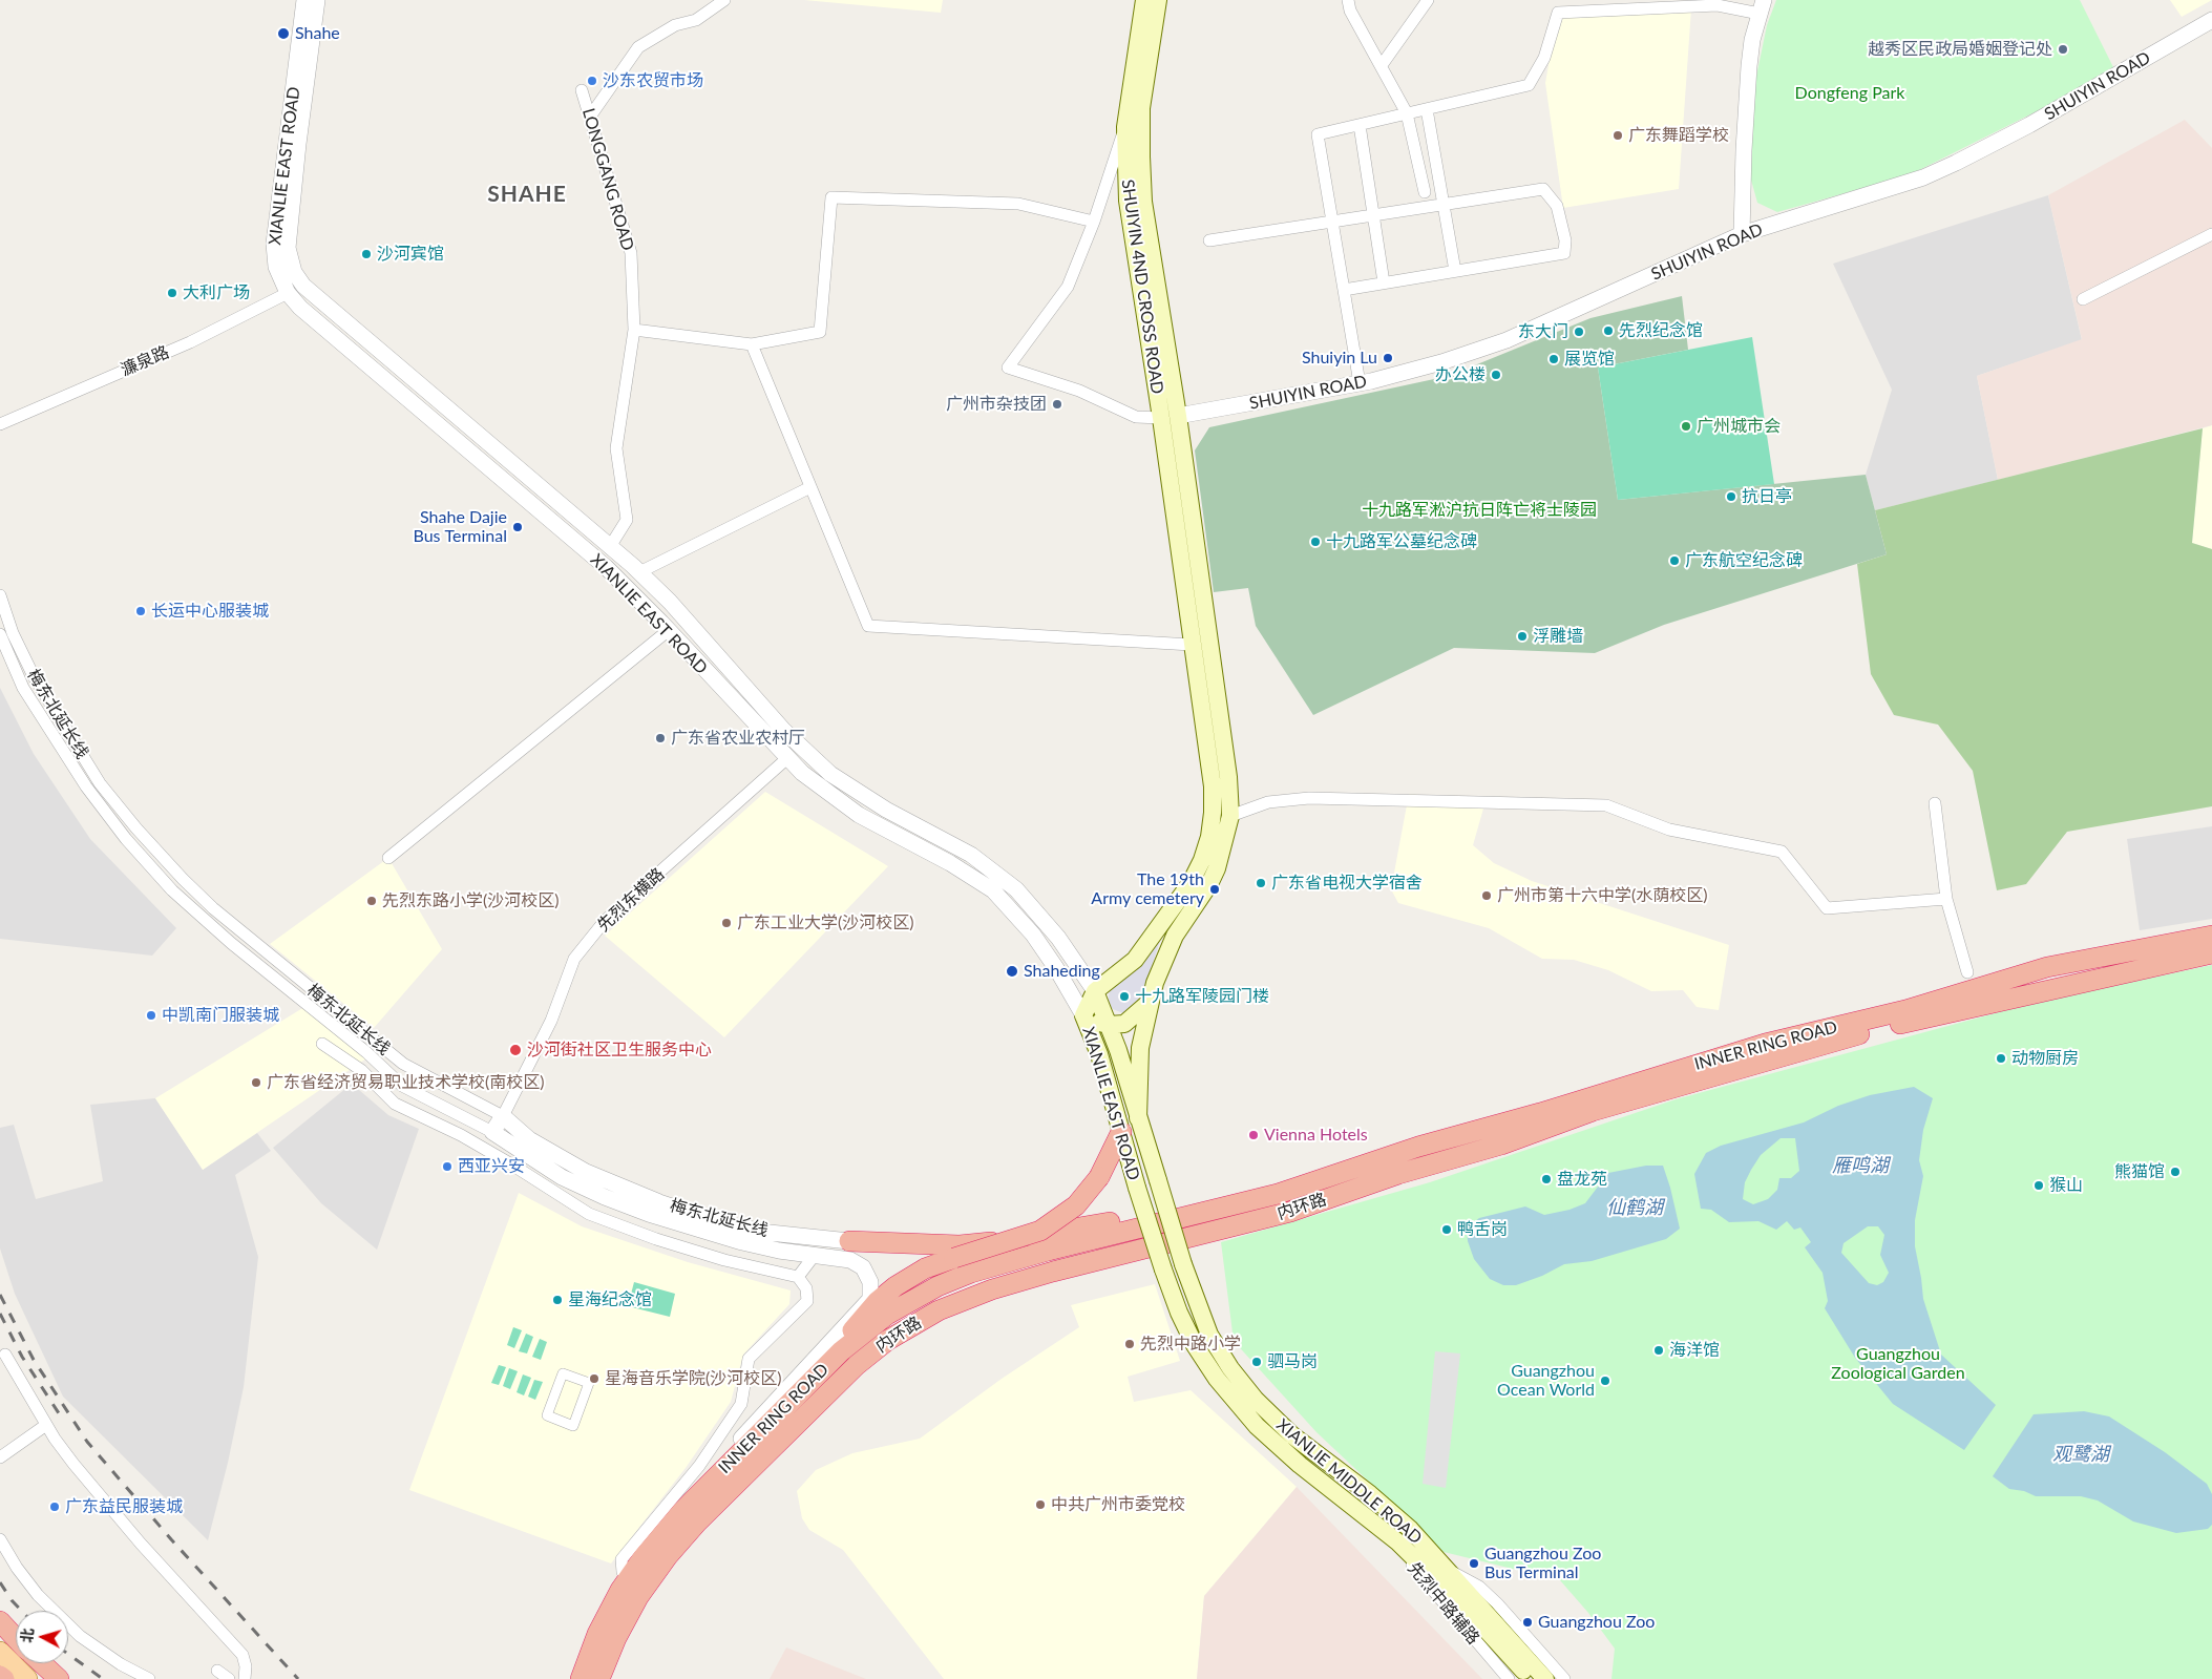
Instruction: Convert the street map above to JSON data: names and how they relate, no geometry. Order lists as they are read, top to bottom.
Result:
{
  "streets": {
    "highway": ["INNER RING ROAD", "内环路"],
    "main road": ["XIANLIE EAST ROAD", "SHUIYIN 4ND CROSS ROAD", "XIANLIE MIDDLE ROAD"],
    "street": [
      "SHUIYIN ROAD",
      "LONGGANG ROAD",
      "濂泉路",
      "梅东北延长线",
      "先烈东横路",
      "先烈中路辅路"
    ]
  },
  "crossings": [
    ["SHUIYIN ROAD", "SHUIYIN 4ND CROSS ROAD"],
    ["XIANLIE EAST ROAD", "LONGGANG ROAD"],
    ["XIANLIE EAST ROAD", "濂泉路"],
    ["XIANLIE EAST ROAD", "先烈东横路"],
    ["XIANLIE EAST ROAD", "XIANLIE MIDDLE ROAD"],
    ["梅东北延长线", "先烈东横路"],
    ["INNER RING ROAD", "内环路"],
    ["XIANLIE MIDDLE ROAD", "先烈中路辅路"]
  ],
  "districts": ["SHAHE"],
  "water": ["雁鸣湖", "仙鹤湖", "观鹭湖"],
  "parks": ["Dongfeng Park", "十九路军淞沪抗日阵亡将士陵园", "Guangzhou Zoological Garden"],
  "places": [
    "Shahe",
    "越秀区民政局婚姻登记处",
    "沙东农贸市场",
    "广东舞蹈学校",
    "沙河宾馆",
    "大利广场",
    "先烈纪念馆",
    "东大门",
    "Shuiyin Lu",
    "展览馆",
    "办公楼",
    "广州市杂技团",
    "广州城市会",
    "抗日亭",
    "Shahe Dajie Bus Terminal",
    "十九路军公墓纪念碑",
    "广东航空纪念碑",
    "长运中心服装城",
    "浮雕墙",
    "广东省农业农村厅",
    "广东省电视大学宿舍",
    "The 19th Army cemetery",
    "广州市第十六中学(水荫校区)",
    "先烈东路小学(沙河校区)",
    "广东工业大学(沙河校区)",
    "Shaheding",
    "十九路军陵园门楼",
    "中凯南门服装城",
    "沙河街社区卫生服务中心",
    "动物厨房",
    "广东省经济贸易职业技术学校(南校区)",
    "Vienna Hotels",
    "西亚兴安",
    "熊猫馆",
    "盘龙苑",
    "猴山",
    "鸭舌岗",
    "星海纪念馆",
    "先烈中路小学",
    "海洋馆",
    "驷马岗",
    "星海音乐学院(沙河校区)",
    "Guangzhou Ocean World",
    "中共广州市委党校",
    "广东益民服装城",
    "Guangzhou Zoo Bus Terminal",
    "Guangzhou Zoo"
  ],
  "north": "left"
}
